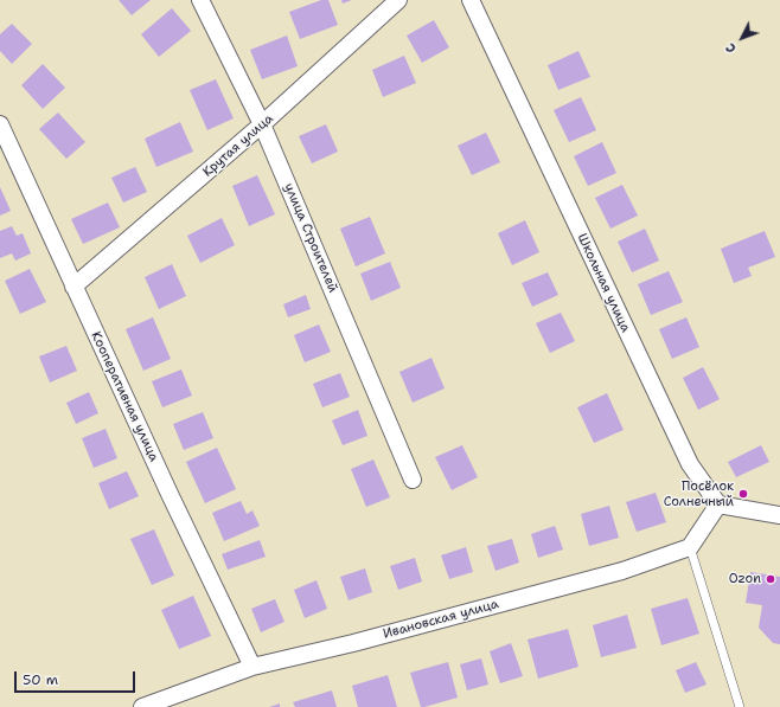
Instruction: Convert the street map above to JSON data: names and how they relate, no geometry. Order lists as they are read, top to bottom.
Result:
{
  "streets": {
    "street": [
      "Крутая улица",
      "улица Строителей",
      "Школьная улица",
      "Кооперативная улица",
      "Ивановская улица"
    ]
  },
  "crossings": [
    ["Крутая улица", "улица Строителей"],
    ["Крутая улица", "Кооперативная улица"],
    ["Кооперативная улица", "Ивановская улица"]
  ],
  "places": ["Посёлок Солнечный", "Ozon"],
  "scale_bar": "50 m",
  "north": "bottom left"
}
